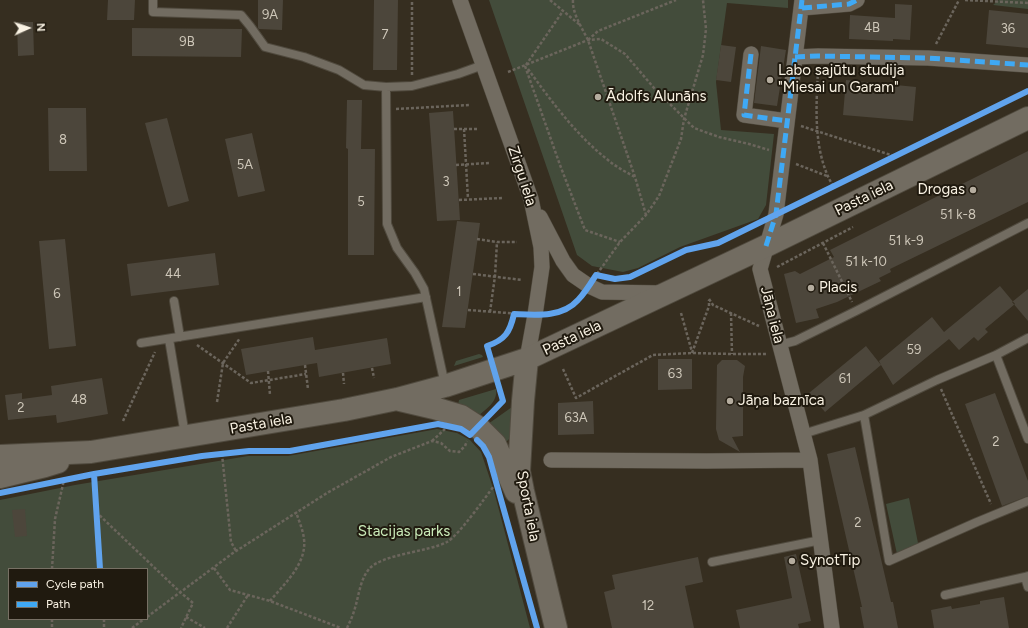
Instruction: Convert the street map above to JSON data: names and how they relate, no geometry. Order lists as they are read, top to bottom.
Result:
{
  "streets": {
    "main road": ["Pasta iela", "Sporta iela"],
    "street": ["Zirgu iela", "Jāņa iela"]
  },
  "crossings": [
    ["Zirgu iela", "Pasta iela"],
    ["Zirgu iela", "Sporta iela"],
    ["Pasta iela", "Jāņa iela"],
    ["Pasta iela", "Sporta iela"]
  ],
  "parks": ["Stacijas parks"],
  "places": [
    "Labo sajūtu studija \"Miesai un Garam\"",
    "Ādolfs Alunāns",
    "Drogas",
    "Placis",
    "Jāņa baznīca",
    "SynotTip"
  ],
  "house_numbers": [
    "9A",
    "4B",
    "36",
    "7",
    "9B",
    "8",
    "5A",
    "3",
    "5",
    "51 k-8",
    "51 k-9",
    "51 k-10",
    "44",
    "1",
    "6",
    "59",
    "63",
    "61",
    "48",
    "2",
    "63A",
    "2",
    "2",
    "12"
  ],
  "legend": ["Cycle path", "Path"],
  "north": "right"
}
